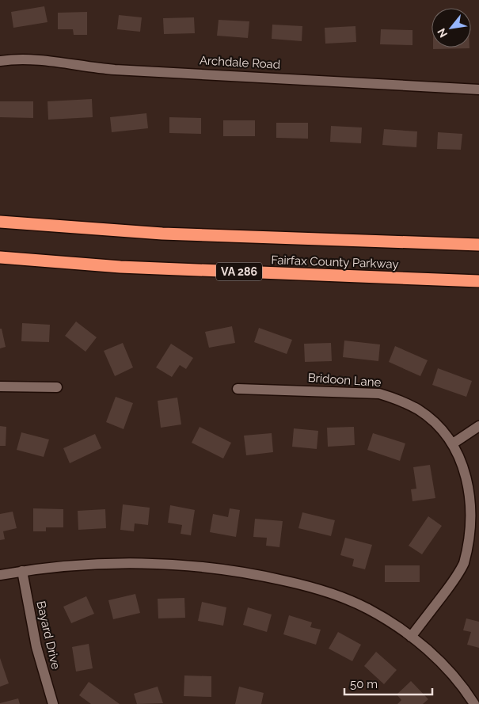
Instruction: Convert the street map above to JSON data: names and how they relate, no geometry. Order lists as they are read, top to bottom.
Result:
{
  "streets": {
    "highway": ["Fairfax County Parkway", "VA 286"],
    "street": ["Archdale Road", "Bridoon Lane", "Bayard Drive"]
  },
  "scale_bar": "50 m",
  "north": "bottom left"
}
